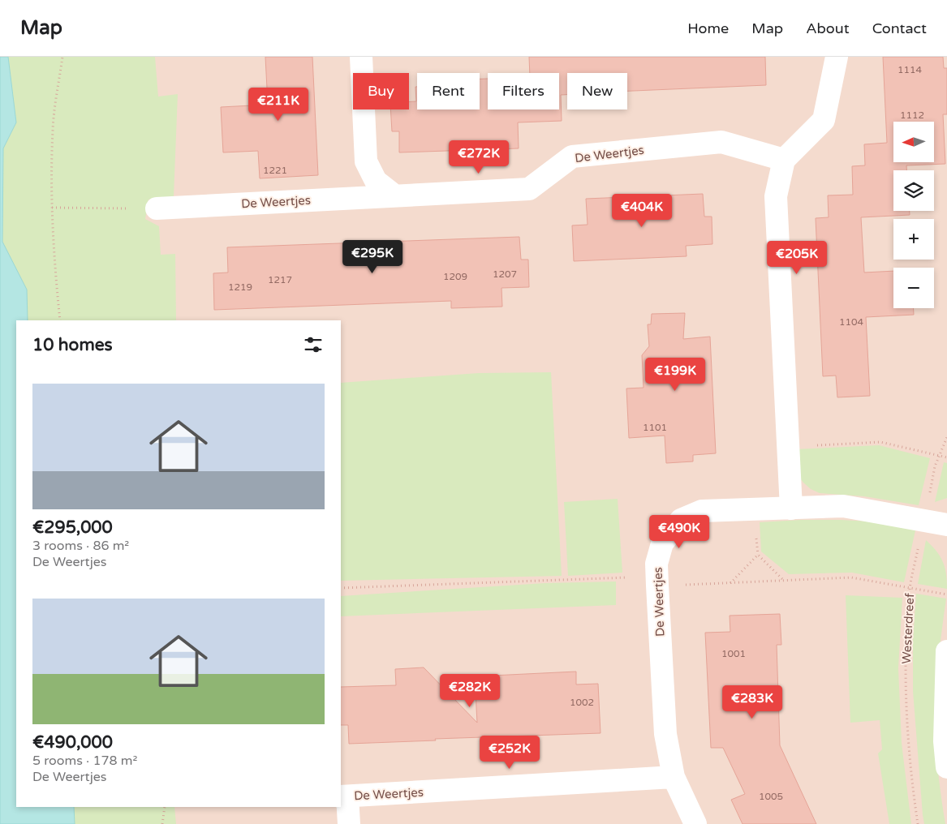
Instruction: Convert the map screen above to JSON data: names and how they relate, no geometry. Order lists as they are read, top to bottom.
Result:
{
  "streets": {
    "street": ["De Weertjes"],
    "path": ["Westerdreef"]
  },
  "crossings": [
    ["De Weertjes", "Westerdreef"]
  ],
  "house_numbers": [
    "1114",
    "1112",
    "1221",
    "1207",
    "1209",
    "1217",
    "1219",
    "1104",
    "1101",
    "1001",
    "1002",
    "1005"
  ],
  "north": "left",
  "page": {
    "header": "Map",
    "nav": [
      "Home",
      "Map",
      "About",
      "Contact"
    ],
    "chip": [
      "Buy",
      "Rent",
      "Filters",
      "New"
    ],
    "price": [
      "€211K",
      "€272K",
      "€404K",
      "€295K",
      "€205K",
      "€199K",
      "€490K",
      "€282K",
      "€283K",
      "€252K"
    ],
    "map_buttons": ["+", "−"],
    "heading": "10 homes",
    "list": [
      {
        "name": "€295,000",
        "note": "3 rooms · 86 m² · De Weertjes"
      },
      {
        "name": "€490,000",
        "note": "5 rooms · 178 m² · De Weertjes"
      }
    ]
  }
}
